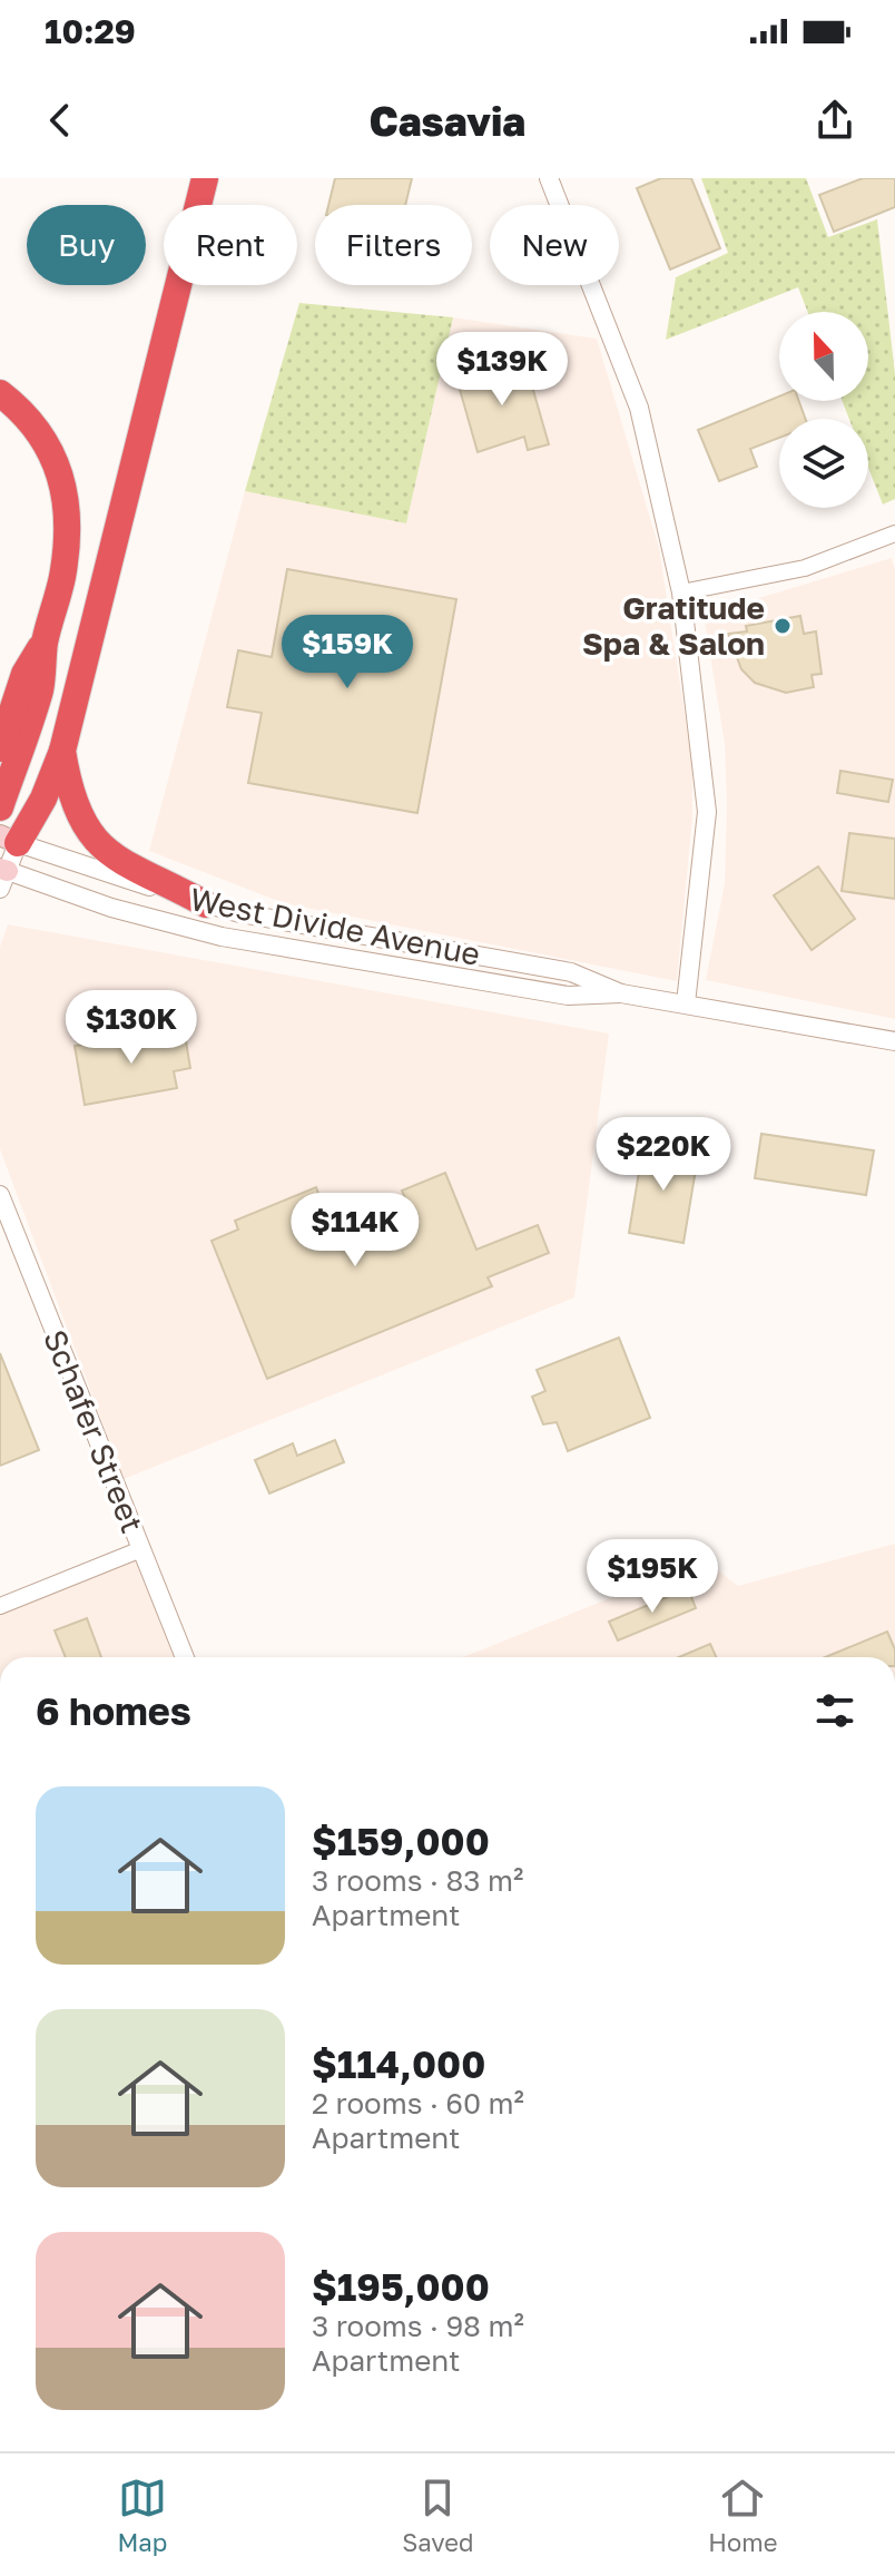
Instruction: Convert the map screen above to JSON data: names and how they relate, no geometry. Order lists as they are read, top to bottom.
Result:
{
  "streets": {
    "street": ["West Divide Avenue", "Schafer Street"]
  },
  "places": ["Gratitude Spa & Salon"],
  "north": "top",
  "page": {
    "status": "10:29",
    "header": "Casavia",
    "chip": [
      "Buy",
      "Rent",
      "Filters",
      "New"
    ],
    "price": [
      "$139K",
      "$159K",
      "$130K",
      "$220K",
      "$114K",
      "$195K"
    ],
    "heading": "6 homes",
    "list": [
      {
        "name": "$159,000",
        "note": "3 rooms · 83 m² · Apartment"
      },
      {
        "name": "$114,000",
        "note": "2 rooms · 60 m² · Apartment"
      },
      {
        "name": "$195,000",
        "note": "3 rooms · 98 m² · Apartment"
      }
    ],
    "tabs": ["Map", "Saved", "Home"]
  }
}
